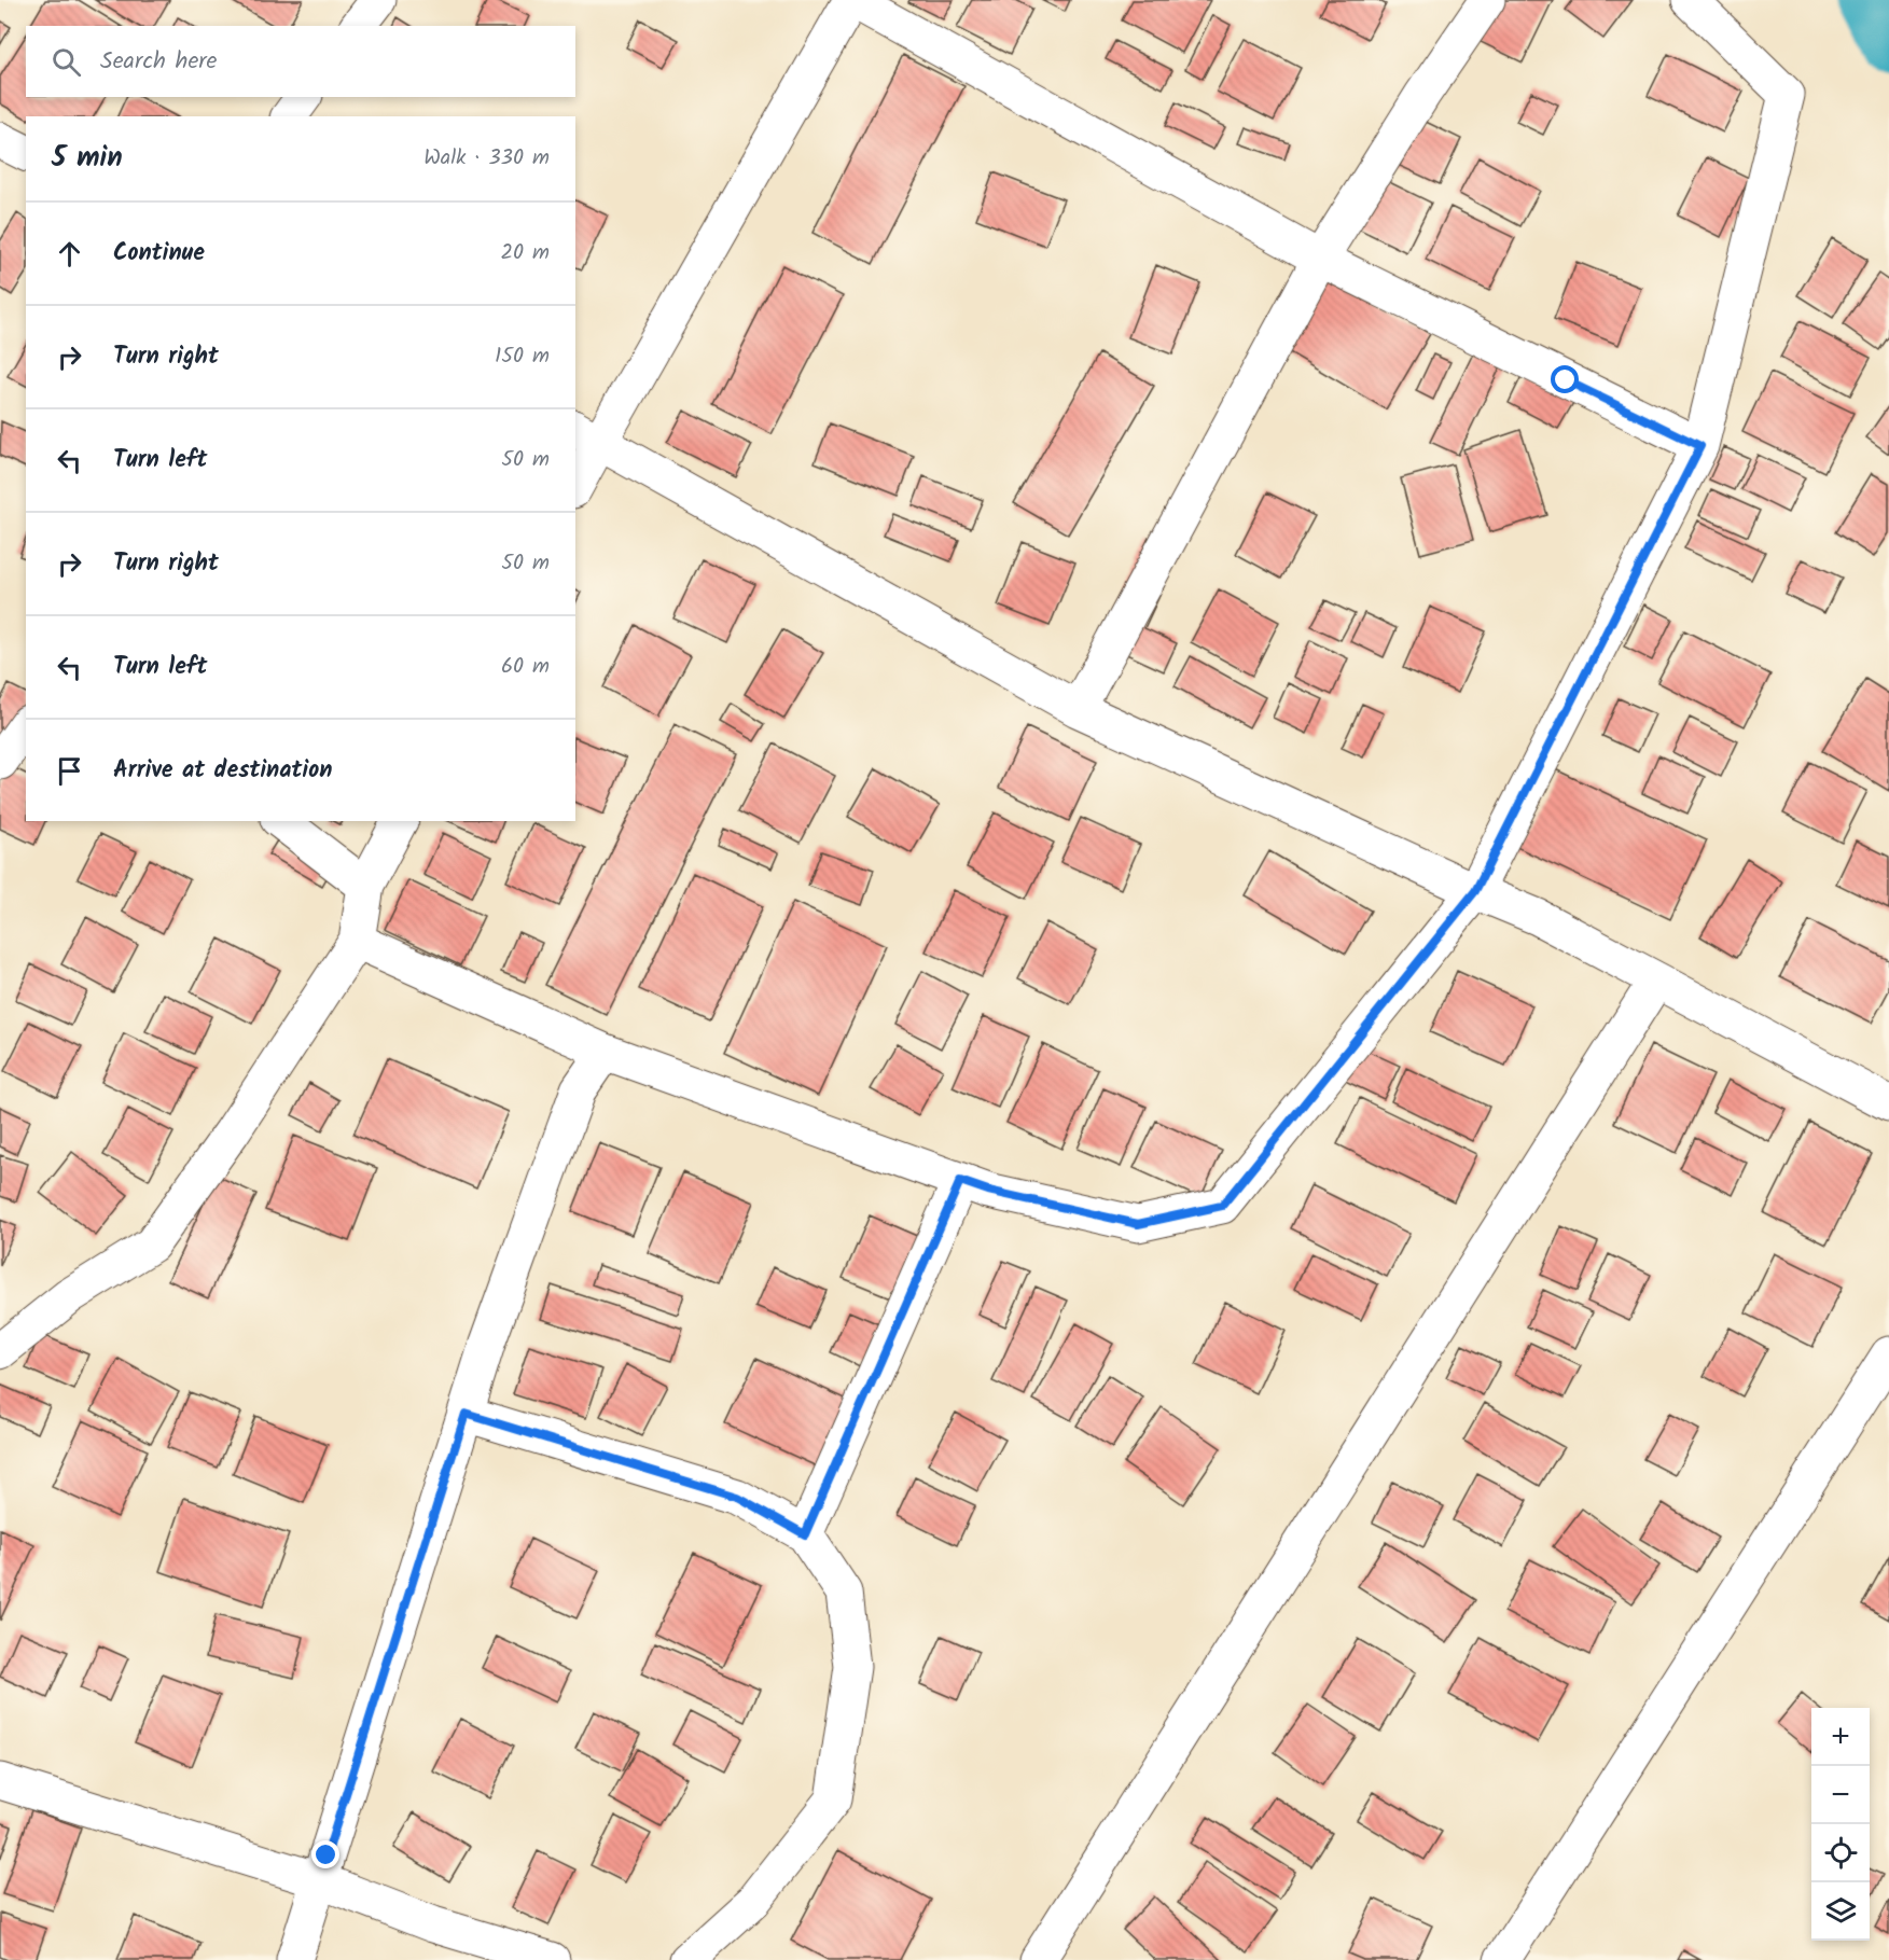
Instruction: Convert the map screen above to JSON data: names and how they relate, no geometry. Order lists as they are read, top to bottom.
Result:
{
  "page": {
    "search": "Search here",
    "heading": ["5 min", "Walk · 330 m"],
    "list": [
      ["Continue", "20 m"],
      ["Turn right", "150 m"],
      ["Turn left", "50 m"],
      ["Turn right", "50 m"],
      ["Turn left", "60 m"],
      "Arrive at destination"
    ],
    "map_buttons": ["+", "−"]
  }
}
